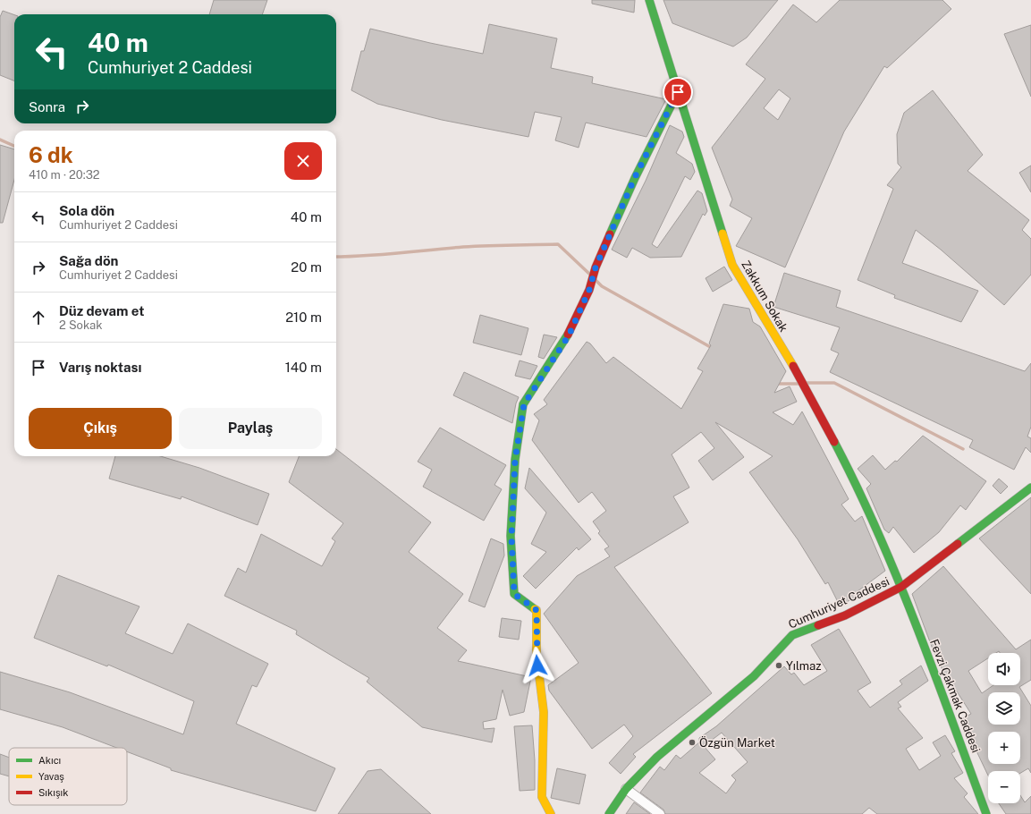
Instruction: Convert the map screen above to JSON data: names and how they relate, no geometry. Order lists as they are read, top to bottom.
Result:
{
  "streets": {
    "street": ["Zakkum Sokak", "Cumhuriyet Caddesi", "Fevzi Çakmak Caddesi"]
  },
  "crossings": [
    ["Zakkum Sokak", "Cumhuriyet Caddesi"],
    ["Zakkum Sokak", "Fevzi Çakmak Caddesi"],
    ["Cumhuriyet Caddesi", "Fevzi Çakmak Caddesi"]
  ],
  "places": ["Yılmaz", "Özgün Market"],
  "legend": ["Akıcı", "Yavaş", "Sıkışık"],
  "page": {
    "turn": ["40 m", "Cumhuriyet 2 Caddesi"],
    "then": "Sonra",
    "heading": ["6 dk", "410 m · 20:32"],
    "list": [
      {
        "name": "Sola dön",
        "note": "Cumhuriyet 2 Caddesi",
        "value": "40 m"
      },
      {
        "name": "Sağa dön",
        "note": "Cumhuriyet 2 Caddesi",
        "value": "20 m"
      },
      {
        "name": "Düz devam et",
        "note": "2 Sokak",
        "value": "210 m"
      },
      {
        "name": "Varış noktası",
        "value": "140 m"
      }
    ],
    "buttons": ["Çıkış", "Paylaş"],
    "map_buttons": ["+", "−"]
  }
}
